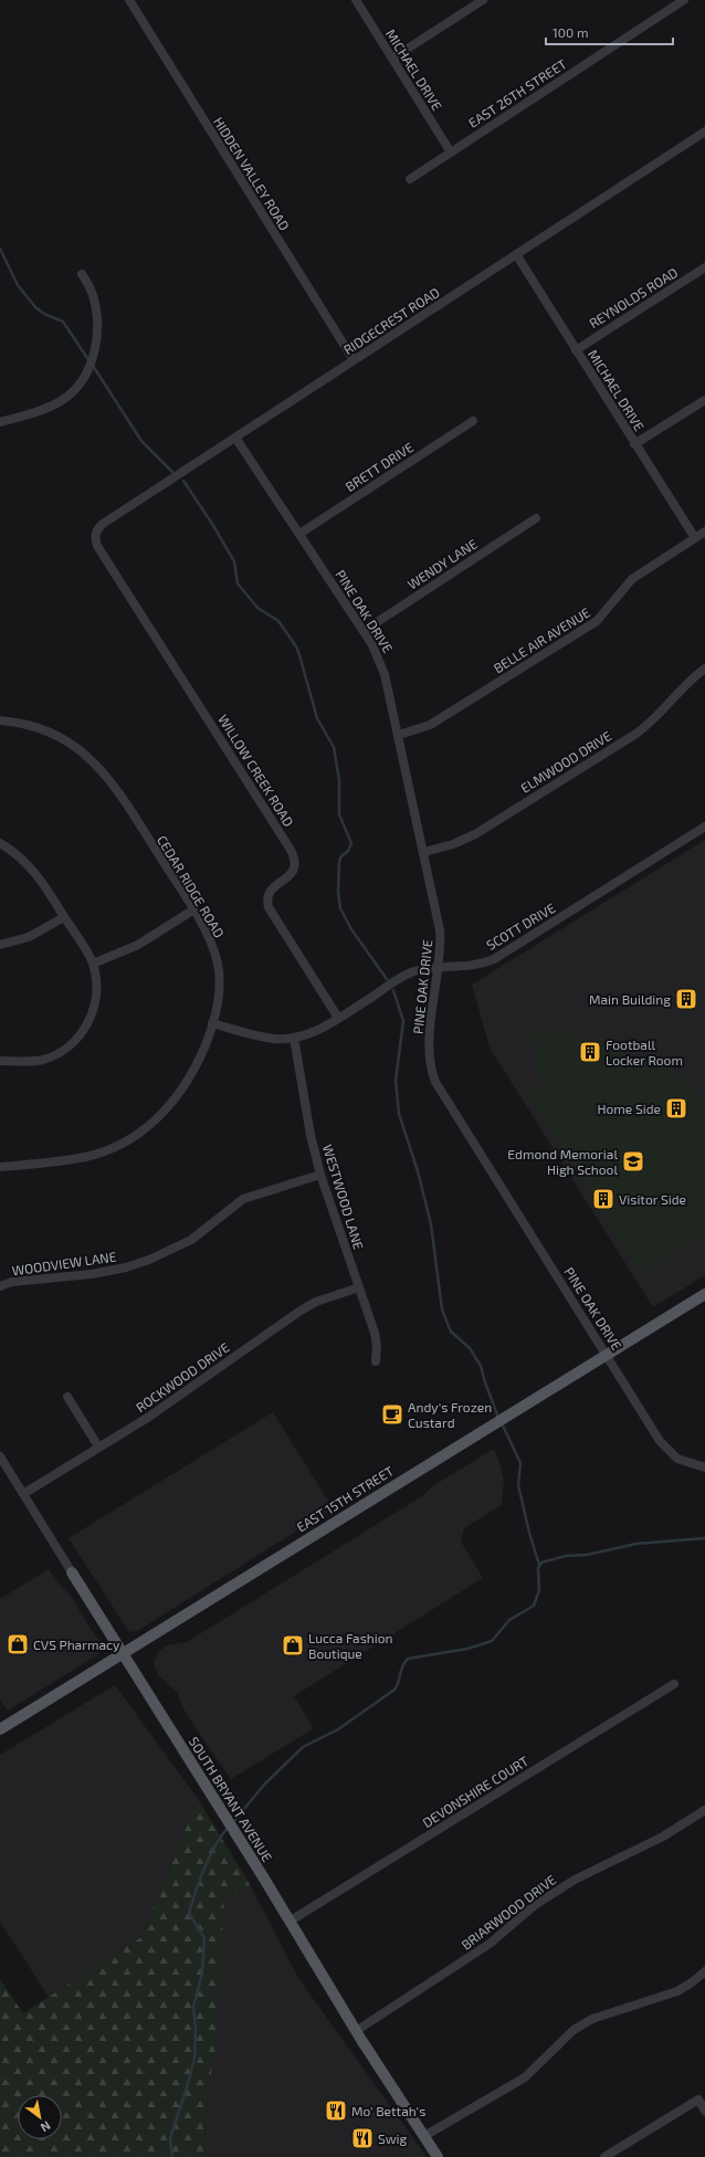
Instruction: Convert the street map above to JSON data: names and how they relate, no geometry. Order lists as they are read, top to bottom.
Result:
{
  "streets": {
    "main road": ["EAST 15TH STREET", "SOUTH BRYANT AVENUE"],
    "street": [
      "MICHAEL DRIVE",
      "EAST 26TH STREET",
      "HIDDEN VALLEY ROAD",
      "REYNOLDS ROAD",
      "RIDGECREST ROAD",
      "BRETT DRIVE",
      "WENDY LANE",
      "PINE OAK DRIVE",
      "BELLE AIR AVENUE",
      "ELMWOOD DRIVE",
      "WILLOW CREEK ROAD",
      "CEDAR RIDGE ROAD",
      "SCOTT DRIVE",
      "WESTWOOD LANE",
      "WOODVIEW LANE",
      "ROCKWOOD DRIVE",
      "DEVONSHIRE COURT",
      "BRIARWOOD DRIVE"
    ]
  },
  "crossings": [
    ["MICHAEL DRIVE", "EAST 26TH STREET"],
    ["MICHAEL DRIVE", "REYNOLDS ROAD"],
    ["MICHAEL DRIVE", "RIDGECREST ROAD"],
    ["MICHAEL DRIVE", "BELLE AIR AVENUE"],
    ["HIDDEN VALLEY ROAD", "RIDGECREST ROAD"],
    ["RIDGECREST ROAD", "PINE OAK DRIVE"],
    ["RIDGECREST ROAD", "WILLOW CREEK ROAD"],
    ["BRETT DRIVE", "PINE OAK DRIVE"],
    ["WENDY LANE", "PINE OAK DRIVE"],
    ["PINE OAK DRIVE", "BELLE AIR AVENUE"],
    ["PINE OAK DRIVE", "ELMWOOD DRIVE"],
    ["PINE OAK DRIVE", "SCOTT DRIVE"],
    ["PINE OAK DRIVE", "EAST 15TH STREET"],
    ["WILLOW CREEK ROAD", "SCOTT DRIVE"],
    ["CEDAR RIDGE ROAD", "SCOTT DRIVE"],
    ["SCOTT DRIVE", "WESTWOOD LANE"],
    ["WESTWOOD LANE", "WOODVIEW LANE"],
    ["WESTWOOD LANE", "ROCKWOOD DRIVE"],
    ["ROCKWOOD DRIVE", "SOUTH BRYANT AVENUE"],
    ["EAST 15TH STREET", "SOUTH BRYANT AVENUE"],
    ["DEVONSHIRE COURT", "SOUTH BRYANT AVENUE"],
    ["SOUTH BRYANT AVENUE", "BRIARWOOD DRIVE"]
  ],
  "places": {
    "building": [
      "Main Building",
      "Football Locker Room",
      "Home Side",
      "Visitor Side"
    ],
    "school or university": ["Edmond Memorial High School"],
    "cafe": ["Andy's Frozen Custard"],
    "shop": ["CVS Pharmacy", "Lucca Fashion Boutique"],
    "restaurant": ["Mo' Bettah's", "Swig"]
  },
  "scale_bar": "100 m",
  "north": "bottom right"
}
